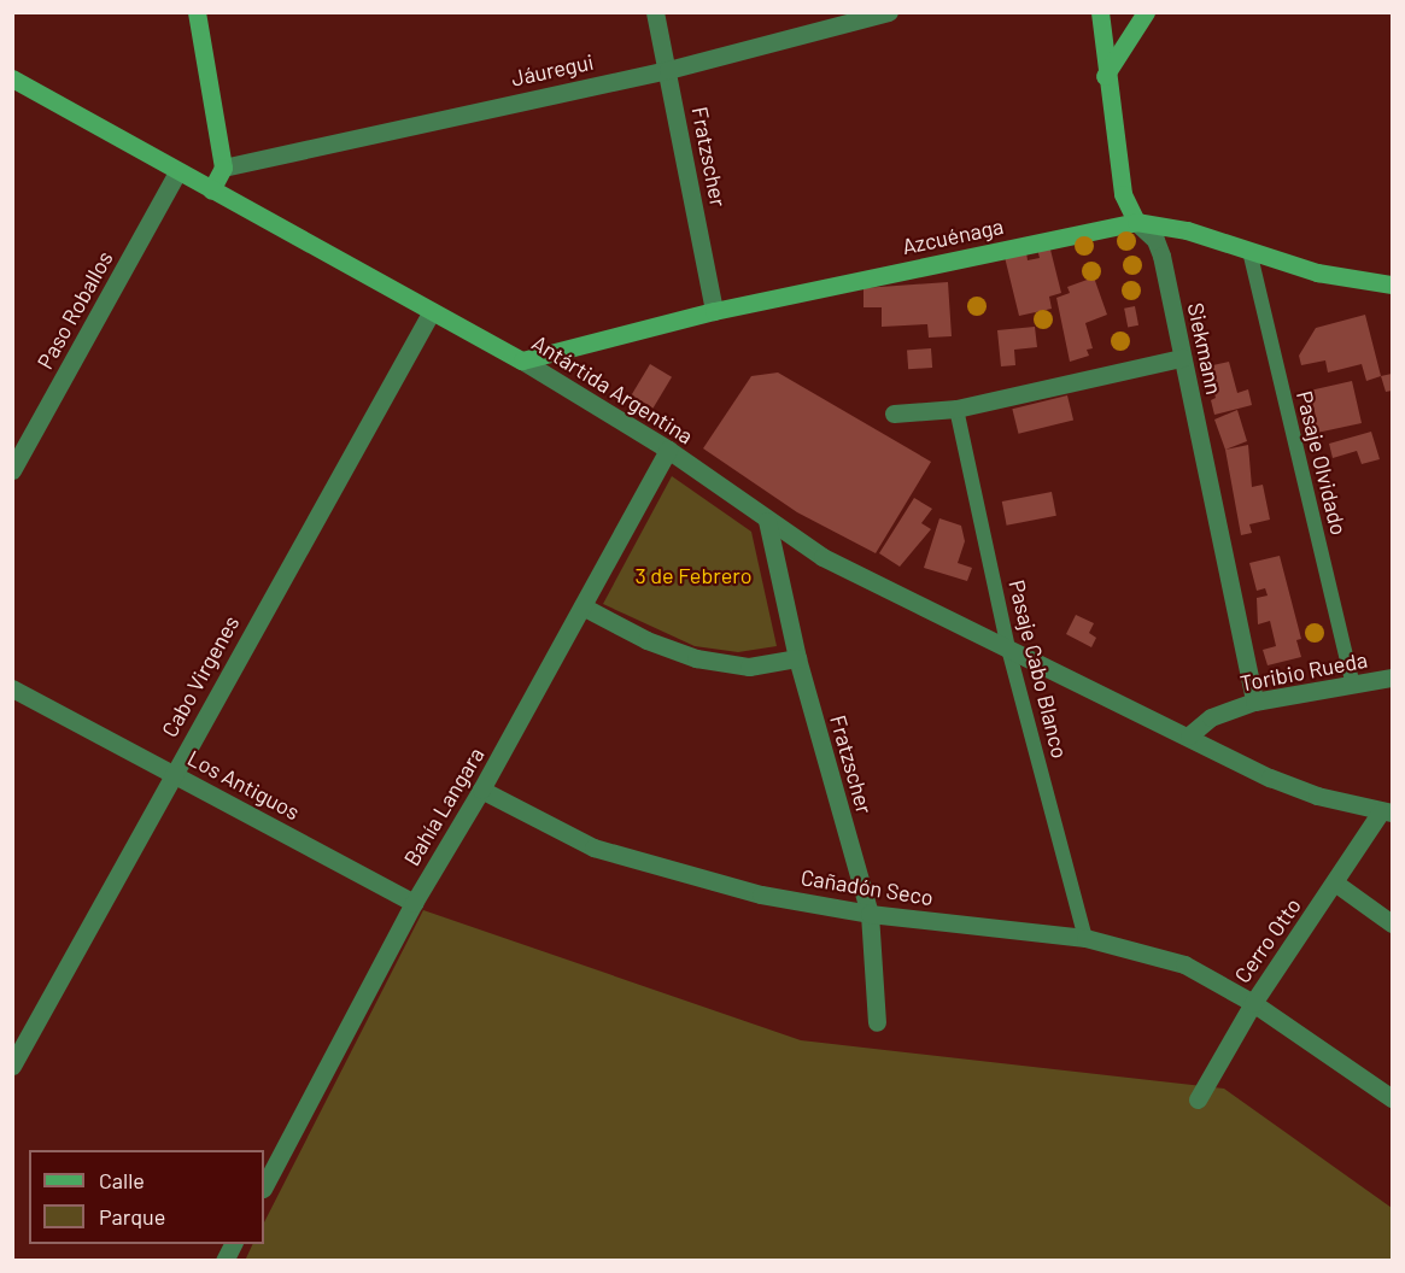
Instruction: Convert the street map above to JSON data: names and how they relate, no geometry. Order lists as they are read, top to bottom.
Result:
{
  "streets": {
    "street": [
      "Jáuregui",
      "Fratzscher",
      "Azcuénaga",
      "Paso Roballos",
      "Siekmann",
      "Antártida Argentina",
      "Toribio Rueda",
      "Cabo Virgenes",
      "Los Antiguos",
      "Bahía Langara",
      "Cañadón Seco",
      "Cerro Otto"
    ],
    "lane": ["Pasaje Olvidado", "Pasaje Cabo Blanco"]
  },
  "crossings": [
    ["Jáuregui", "Fratzscher"],
    ["Fratzscher", "Azcuénaga"],
    ["Fratzscher", "Antártida Argentina"],
    ["Fratzscher", "Cañadón Seco"],
    ["Azcuénaga", "Siekmann"],
    ["Azcuénaga", "Antártida Argentina"],
    ["Azcuénaga", "Pasaje Olvidado"],
    ["Paso Roballos", "Antártida Argentina"],
    ["Siekmann", "Toribio Rueda"],
    ["Antártida Argentina", "Pasaje Cabo Blanco"],
    ["Antártida Argentina", "Toribio Rueda"],
    ["Antártida Argentina", "Cabo Virgenes"],
    ["Antártida Argentina", "Bahía Langara"],
    ["Antártida Argentina", "Cerro Otto"],
    ["Pasaje Olvidado", "Toribio Rueda"],
    ["Pasaje Cabo Blanco", "Cañadón Seco"],
    ["Cabo Virgenes", "Los Antiguos"],
    ["Los Antiguos", "Bahía Langara"],
    ["Bahía Langara", "Cañadón Seco"],
    ["Cañadón Seco", "Cerro Otto"]
  ],
  "parks": ["3 de Febrero"],
  "legend": ["Calle", "Parque"]
}
